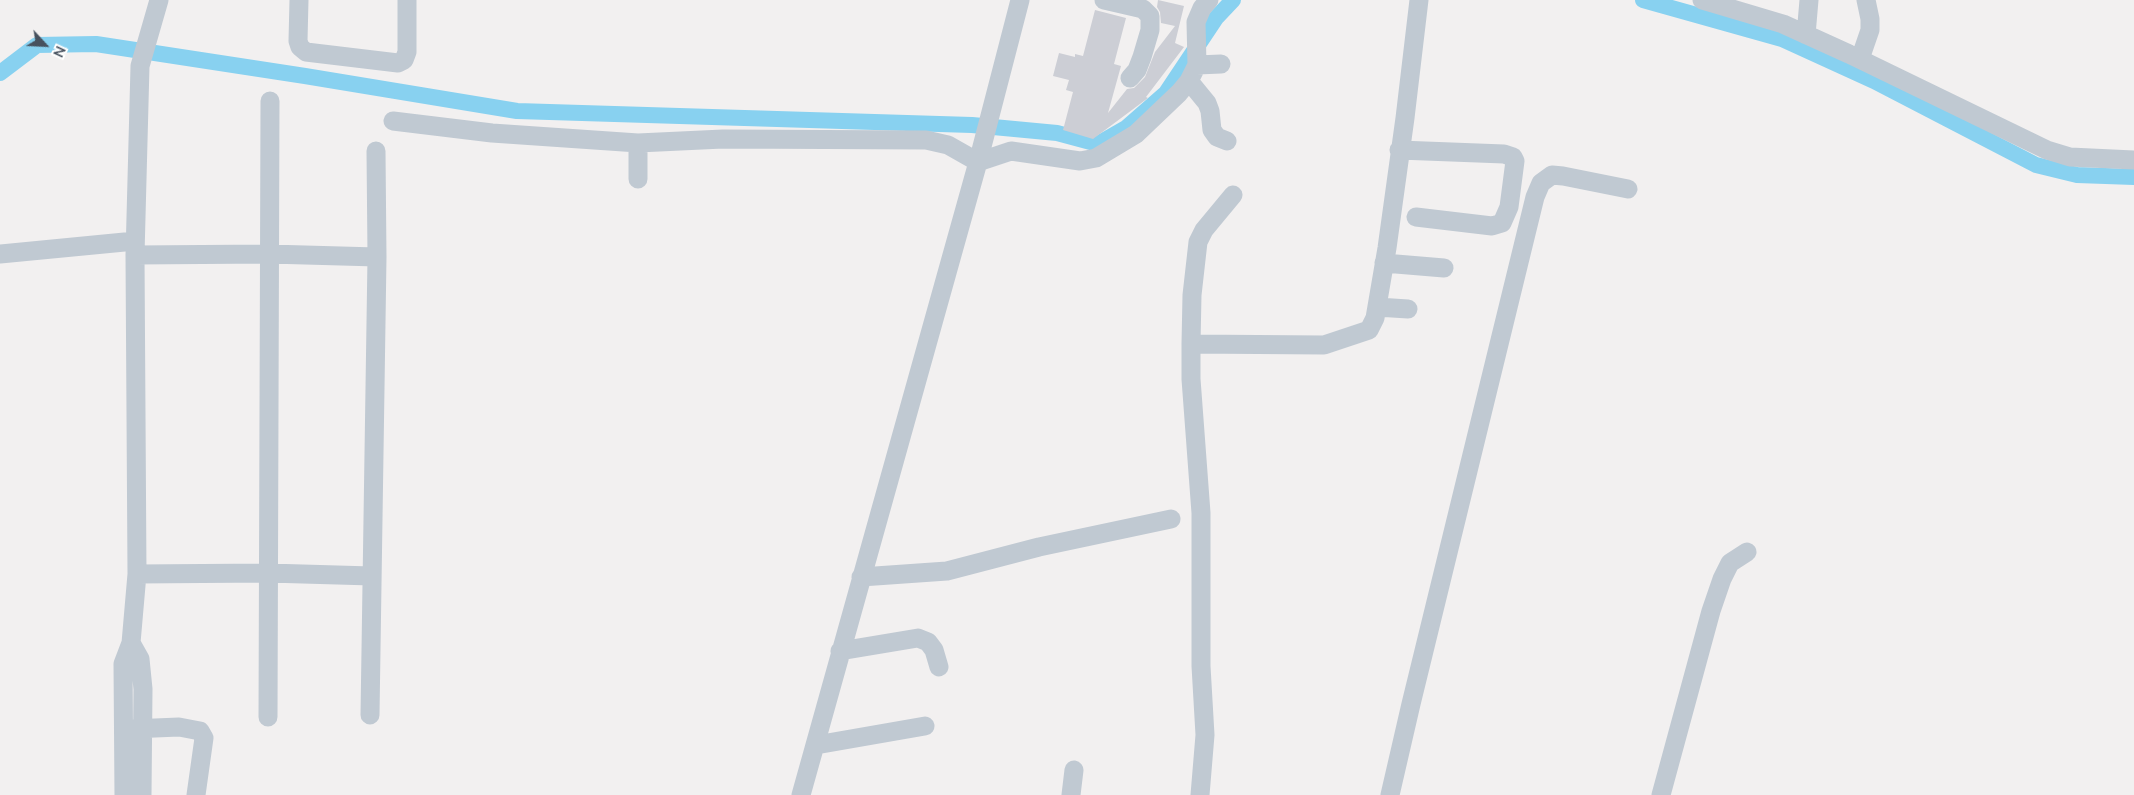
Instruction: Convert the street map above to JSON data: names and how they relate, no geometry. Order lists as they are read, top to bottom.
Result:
{
  "north": "bottom right"
}
